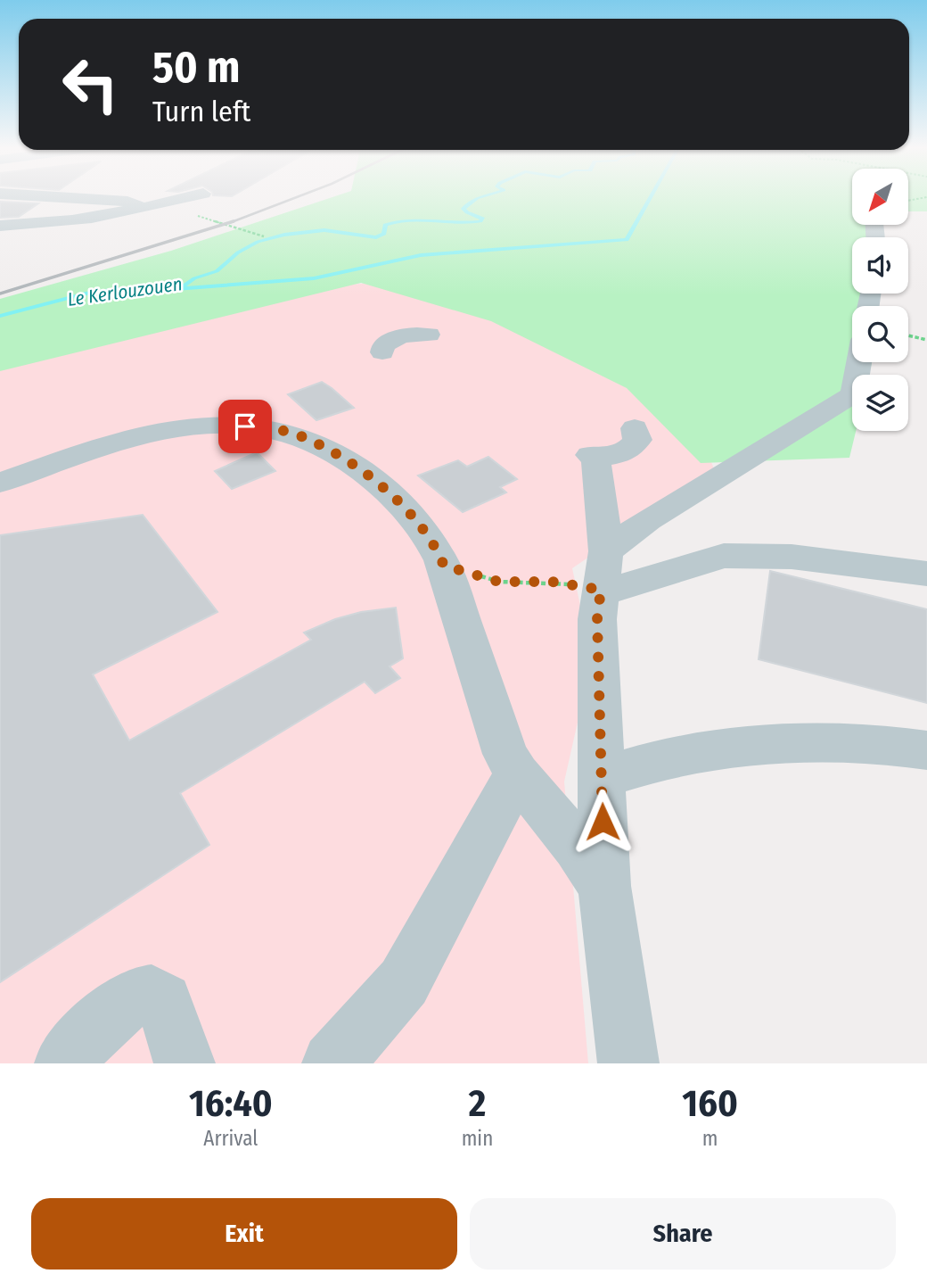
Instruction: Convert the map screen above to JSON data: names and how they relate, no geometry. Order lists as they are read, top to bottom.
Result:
{
  "water": ["Le Kerlouzouen"],
  "north": "bottom left",
  "page": {
    "turn": ["50 m", "Turn left"],
    "eta": [
      "16:40",
      "Arrival",
      "2",
      "min",
      "160",
      "m"
    ],
    "buttons": ["Exit", "Share"]
  }
}
